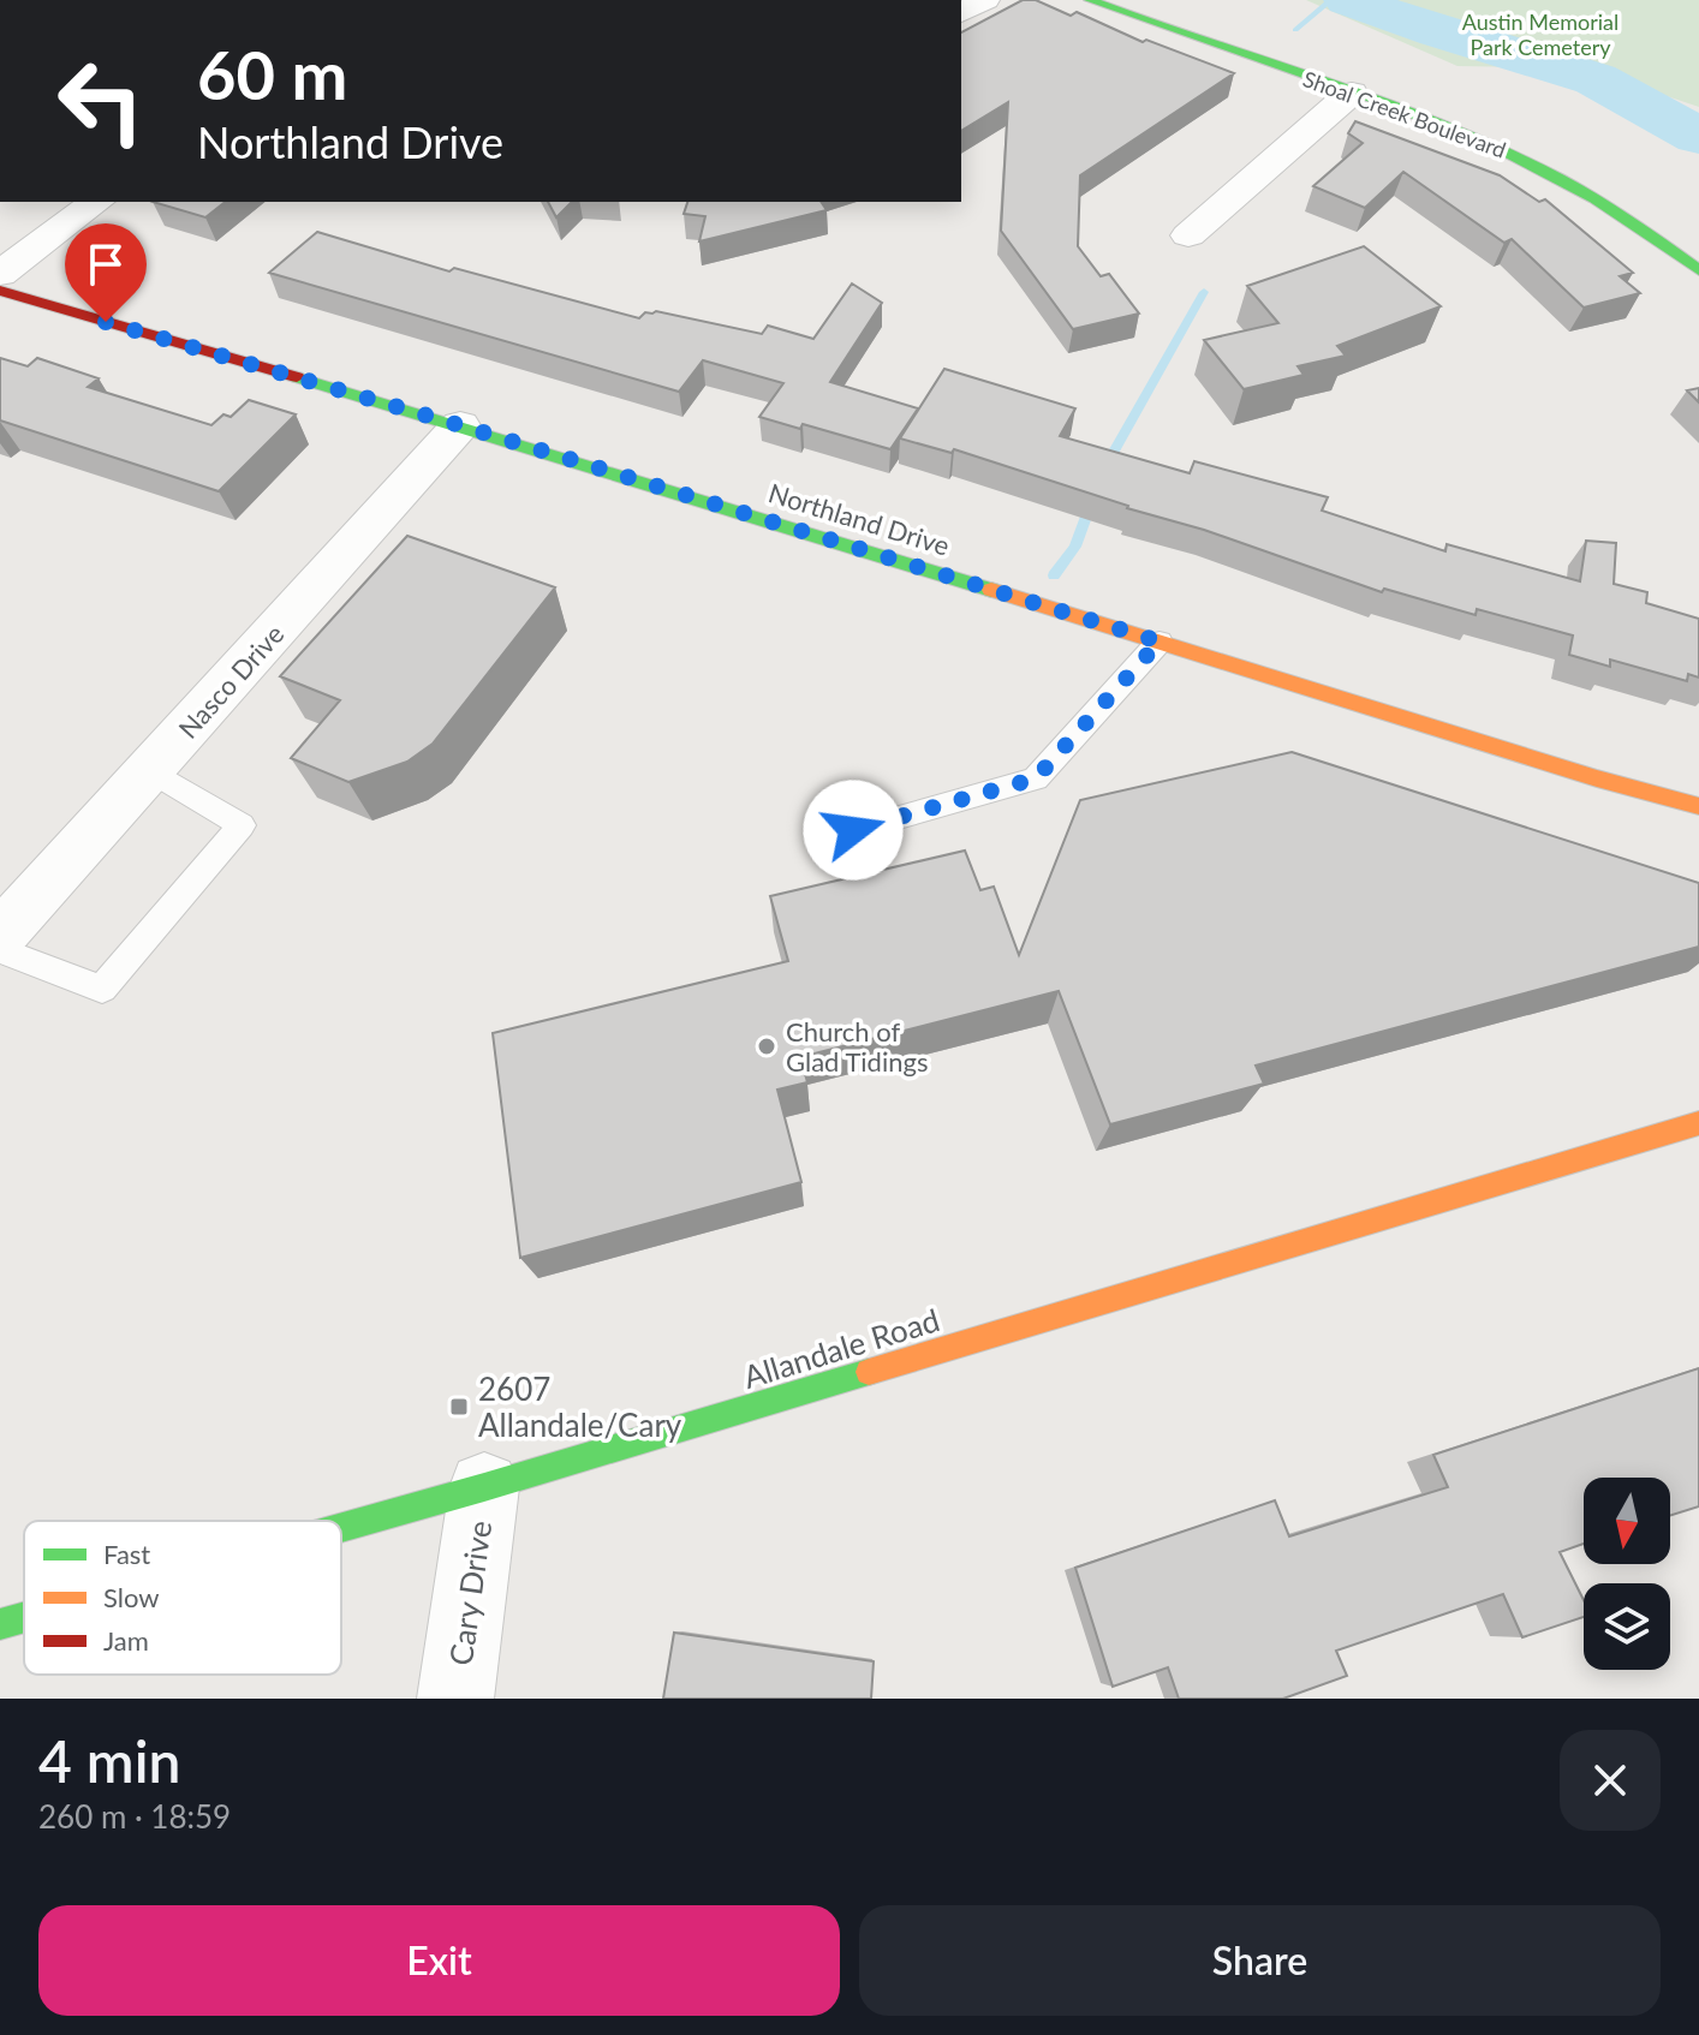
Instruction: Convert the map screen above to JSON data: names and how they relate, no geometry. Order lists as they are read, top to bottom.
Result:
{
  "streets": {
    "street": [
      "Shoal Creek Boulevard",
      "Northland Drive",
      "Nasco Drive",
      "Allandale Road",
      "Cary Drive"
    ]
  },
  "crossings": [
    ["Northland Drive", "Nasco Drive"],
    ["Allandale Road", "Cary Drive"]
  ],
  "parks": ["Austin Memorial Park Cemetery"],
  "places": {
    "other": ["Church of Glad Tidings"],
    "transit": ["2607 Allandale/Cary"]
  },
  "legend": ["Fast", "Slow", "Jam"],
  "north": "bottom",
  "page": {
    "turn": ["60 m", "Northland Drive"],
    "heading": ["4 min", "260 m · 18:59"],
    "buttons": ["Exit", "Share"]
  }
}
